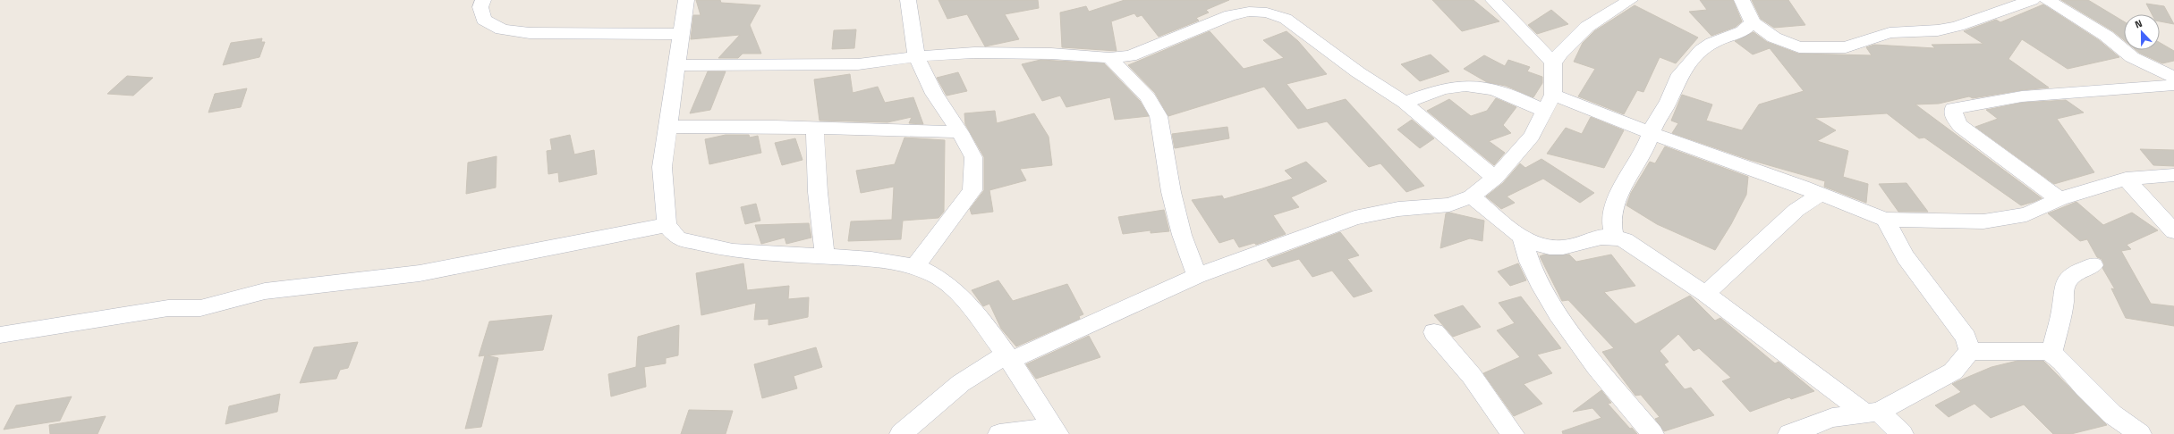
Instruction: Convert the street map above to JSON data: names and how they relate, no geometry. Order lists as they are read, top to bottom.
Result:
{
  "north": "top"
}
